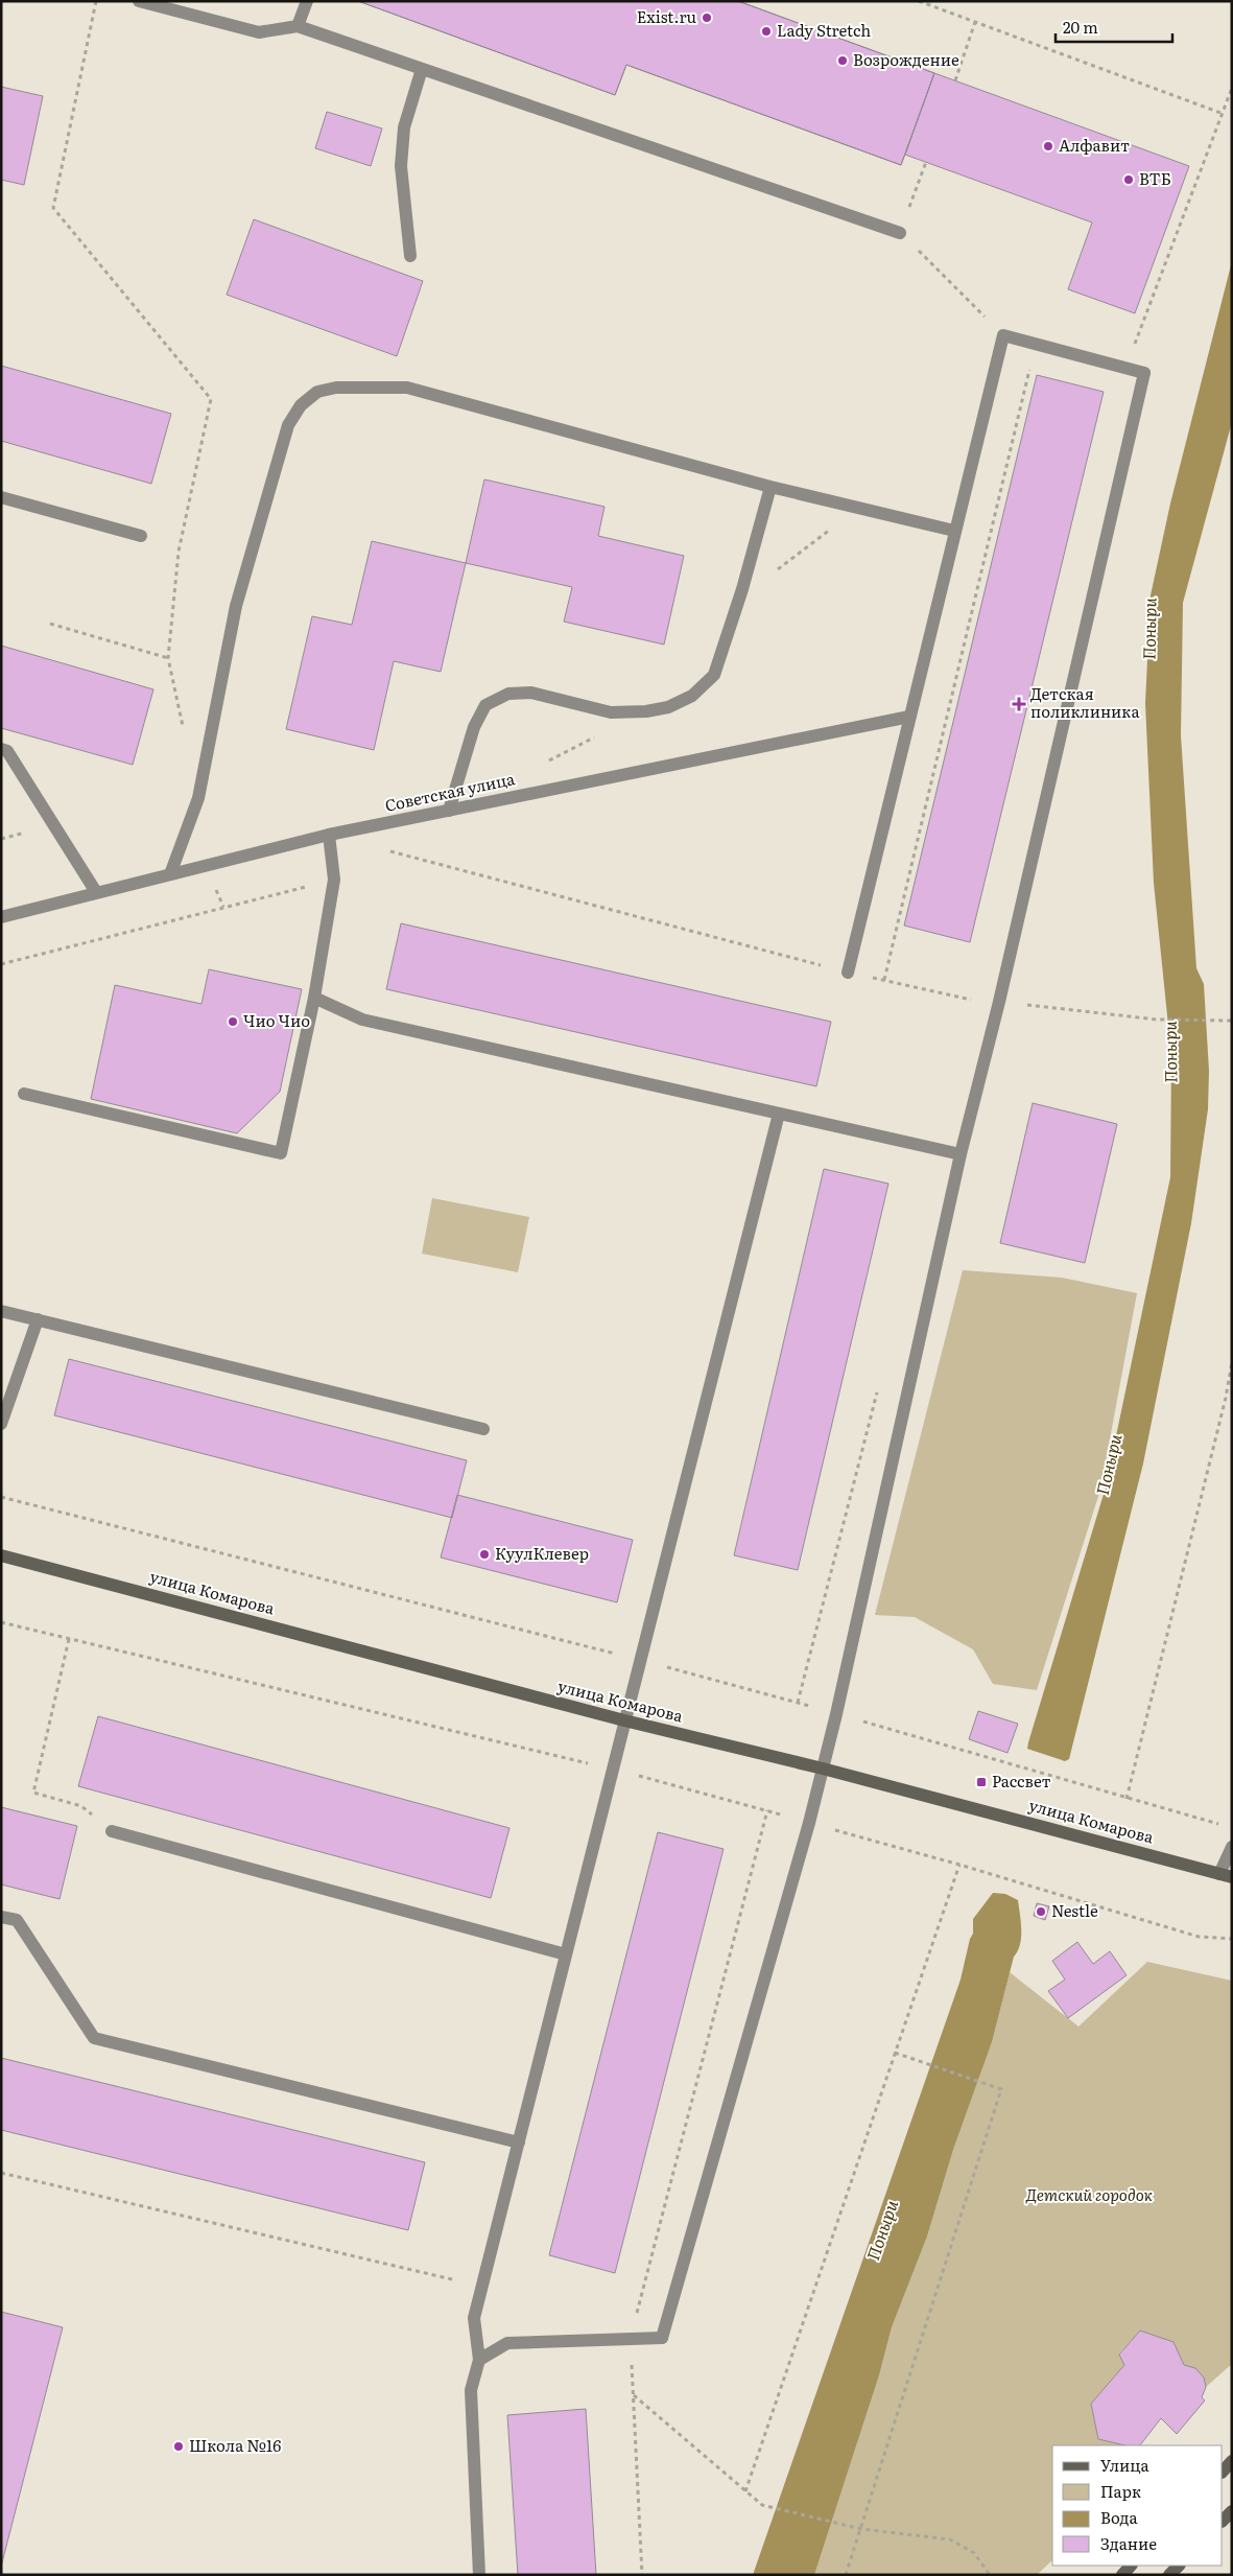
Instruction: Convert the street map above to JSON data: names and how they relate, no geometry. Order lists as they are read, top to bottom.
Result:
{
  "streets": {
    "main road": ["улица Комарова"],
    "street": ["Советская улица"]
  },
  "water": ["Поныри"],
  "parks": ["Детский городок"],
  "places": {
    "other": [
      "Exist.ru",
      "Lady Stretch",
      "Возрождение",
      "Алфавит",
      "ВТБ",
      "Чио Чио",
      "КуулКлевер",
      "Nestle",
      "Школа №16"
    ],
    "health": ["Детская поликлиника"],
    "transit": ["Рассвет"]
  },
  "legend": [
    "Улица",
    "Парк",
    "Вода",
    "Здание"
  ],
  "scale_bar": "20 m"
}
